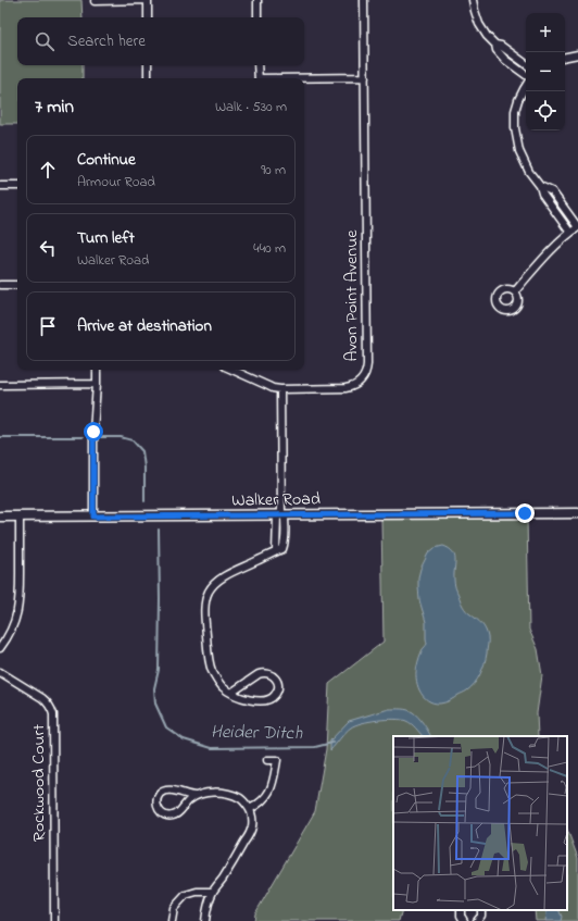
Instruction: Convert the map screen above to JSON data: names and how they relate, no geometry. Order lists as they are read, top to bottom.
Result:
{
  "streets": {
    "street": ["Avon Point Avenue", "Walker Road", "Rockwood Court"]
  },
  "water": ["Heider Ditch"],
  "page": {
    "map_buttons": ["+", "−"],
    "search": "Search here",
    "heading": ["7 min", "Walk · 530 m"],
    "list": [
      ["Continue", "Armour Road", "90 m"],
      ["Turn left", "Walker Road", "440 m"],
      "Arrive at destination"
    ]
  }
}
